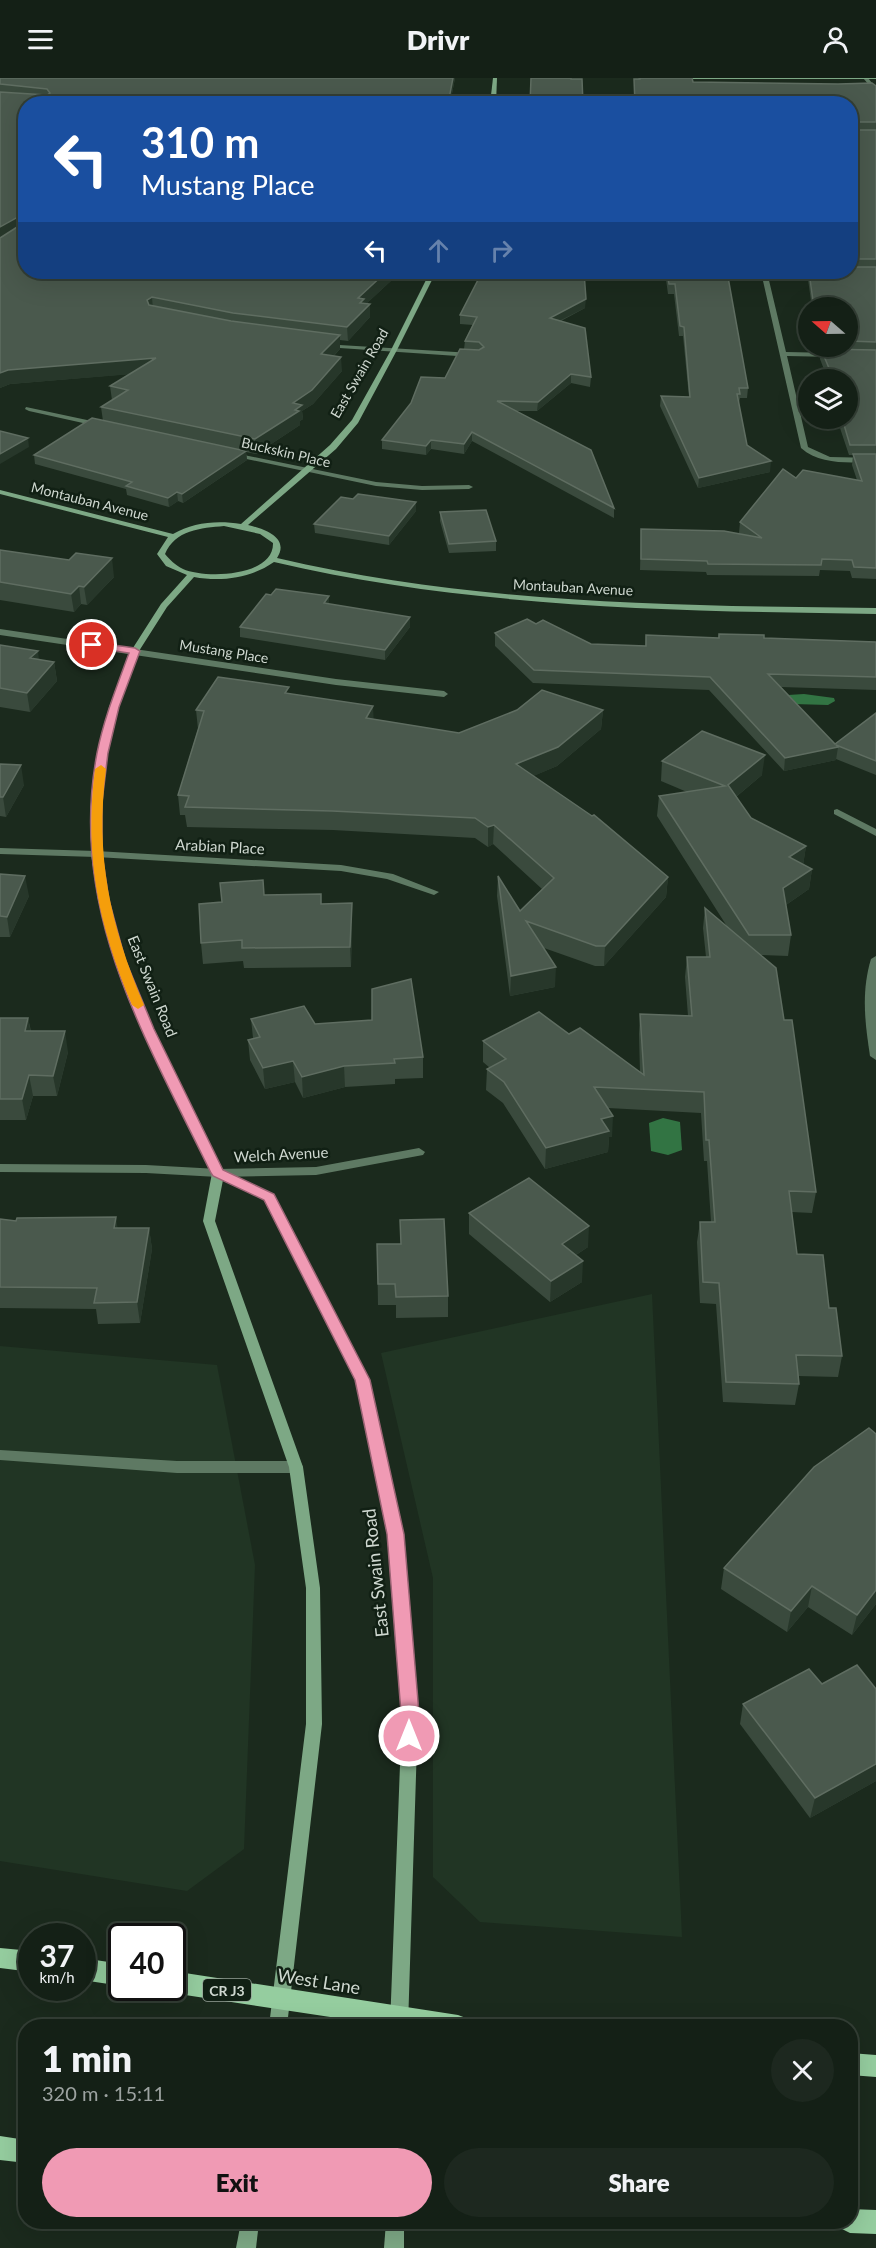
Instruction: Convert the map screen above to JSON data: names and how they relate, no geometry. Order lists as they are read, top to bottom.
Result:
{
  "streets": {
    "main road": ["West Lane", "CR J3"],
    "street": [
      "East Swain Road",
      "Buckskin Place",
      "Montauban Avenue",
      "Mustang Place",
      "Arabian Place",
      "Welch Avenue"
    ]
  },
  "crossings": [
    ["East Swain Road", "Buckskin Place"],
    ["East Swain Road", "Mustang Place"],
    ["East Swain Road", "Arabian Place"],
    ["East Swain Road", "Welch Avenue"]
  ],
  "north": "left",
  "page": {
    "header": "Drivr",
    "turn": ["310 m", "Mustang Place"],
    "speed": "37 km/h",
    "limit": "40",
    "heading": ["1 min", "320 m · 15:11"],
    "buttons": ["Exit", "Share"]
  }
}
